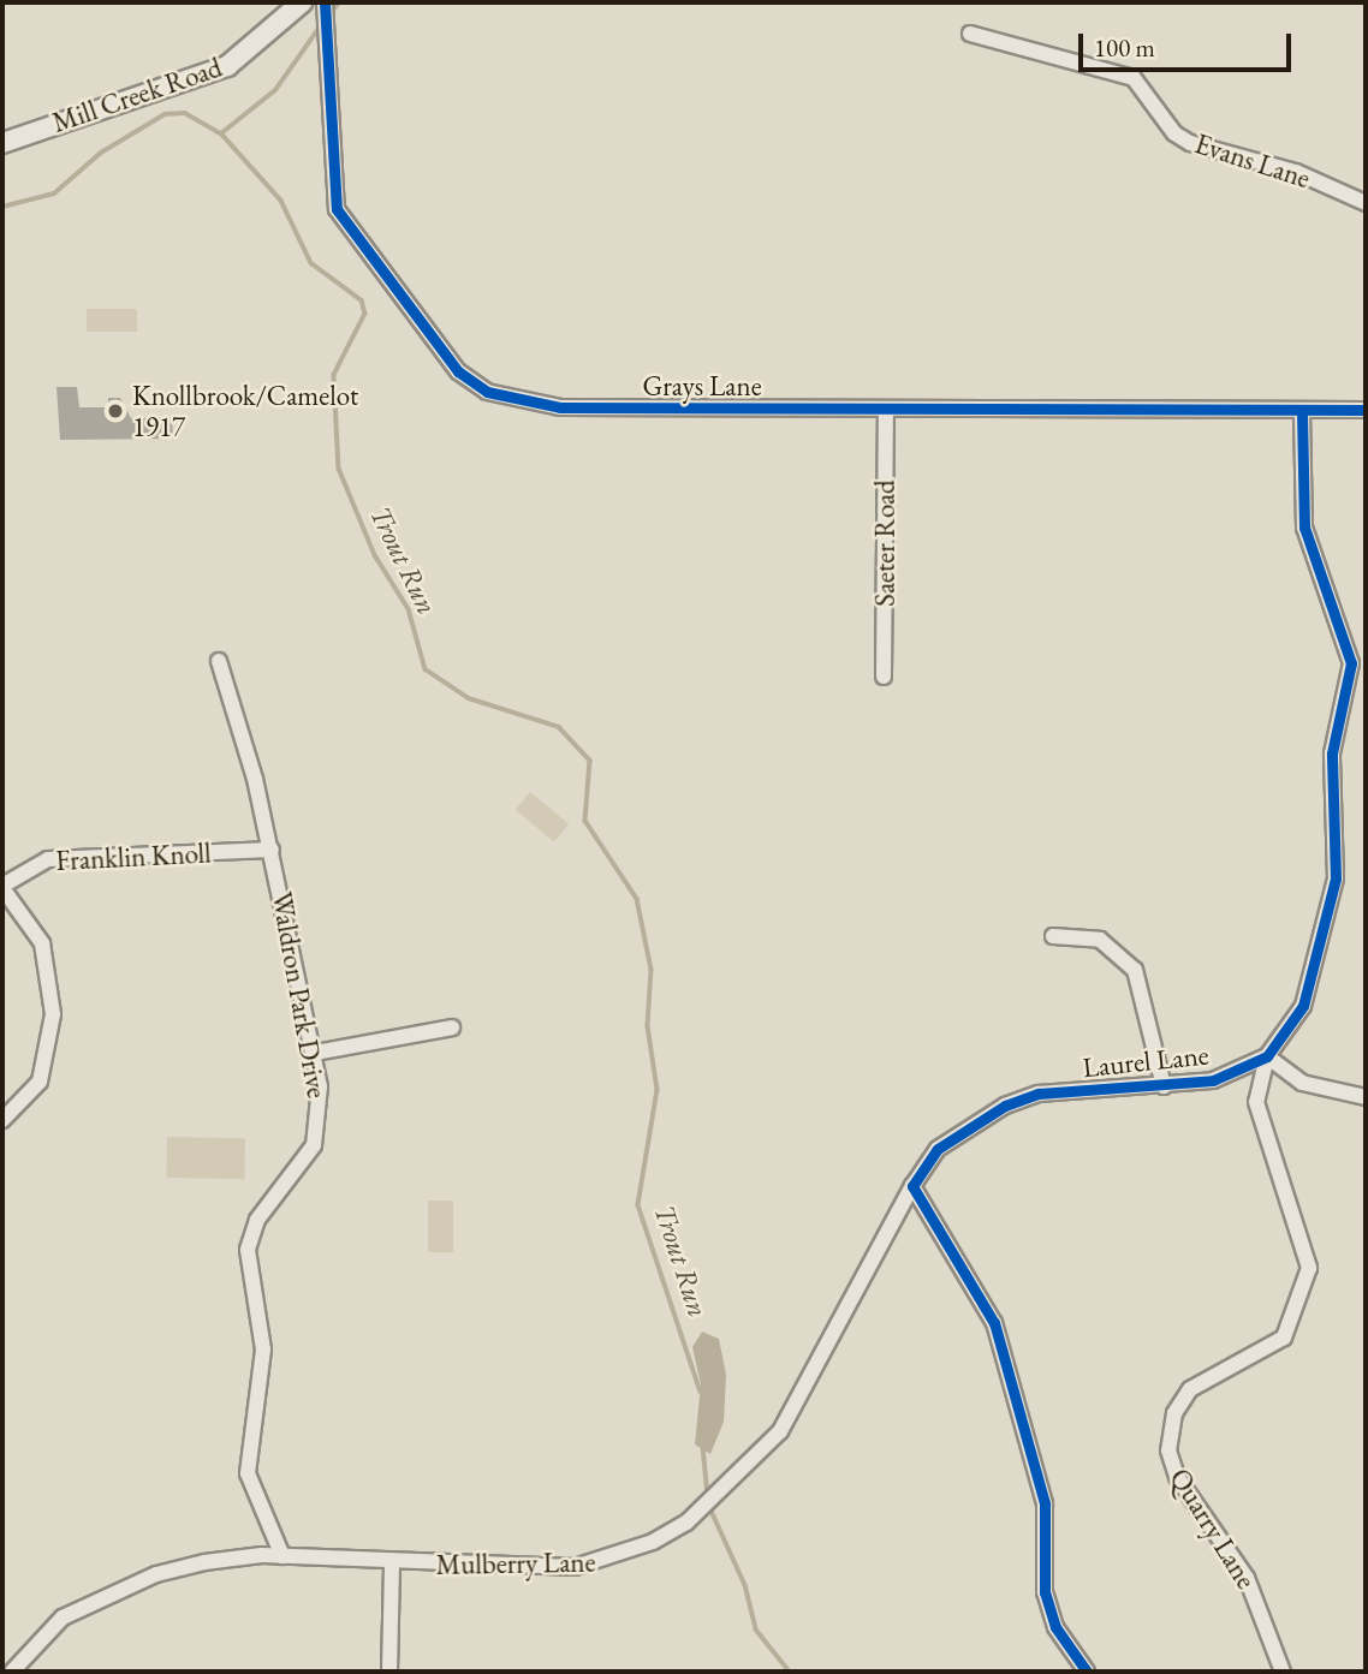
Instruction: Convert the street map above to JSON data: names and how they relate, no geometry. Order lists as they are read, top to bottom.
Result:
{
  "streets": {
    "street": [
      "Mill Creek Road",
      "Evans Lane",
      "Grays Lane",
      "Saeter Road",
      "Franklin Knoll",
      "Waldron Park Drive",
      "Laurel Lane",
      "Quarry Lane",
      "Mulberry Lane"
    ]
  },
  "crossings": [
    ["Grays Lane", "Saeter Road"],
    ["Franklin Knoll", "Waldron Park Drive"],
    ["Waldron Park Drive", "Mulberry Lane"],
    ["Laurel Lane", "Quarry Lane"],
    ["Laurel Lane", "Mulberry Lane"]
  ],
  "water": ["Trout Run"],
  "places": ["Knollbrook/Camelot 1917"],
  "scale_bar": "100 m"
}
